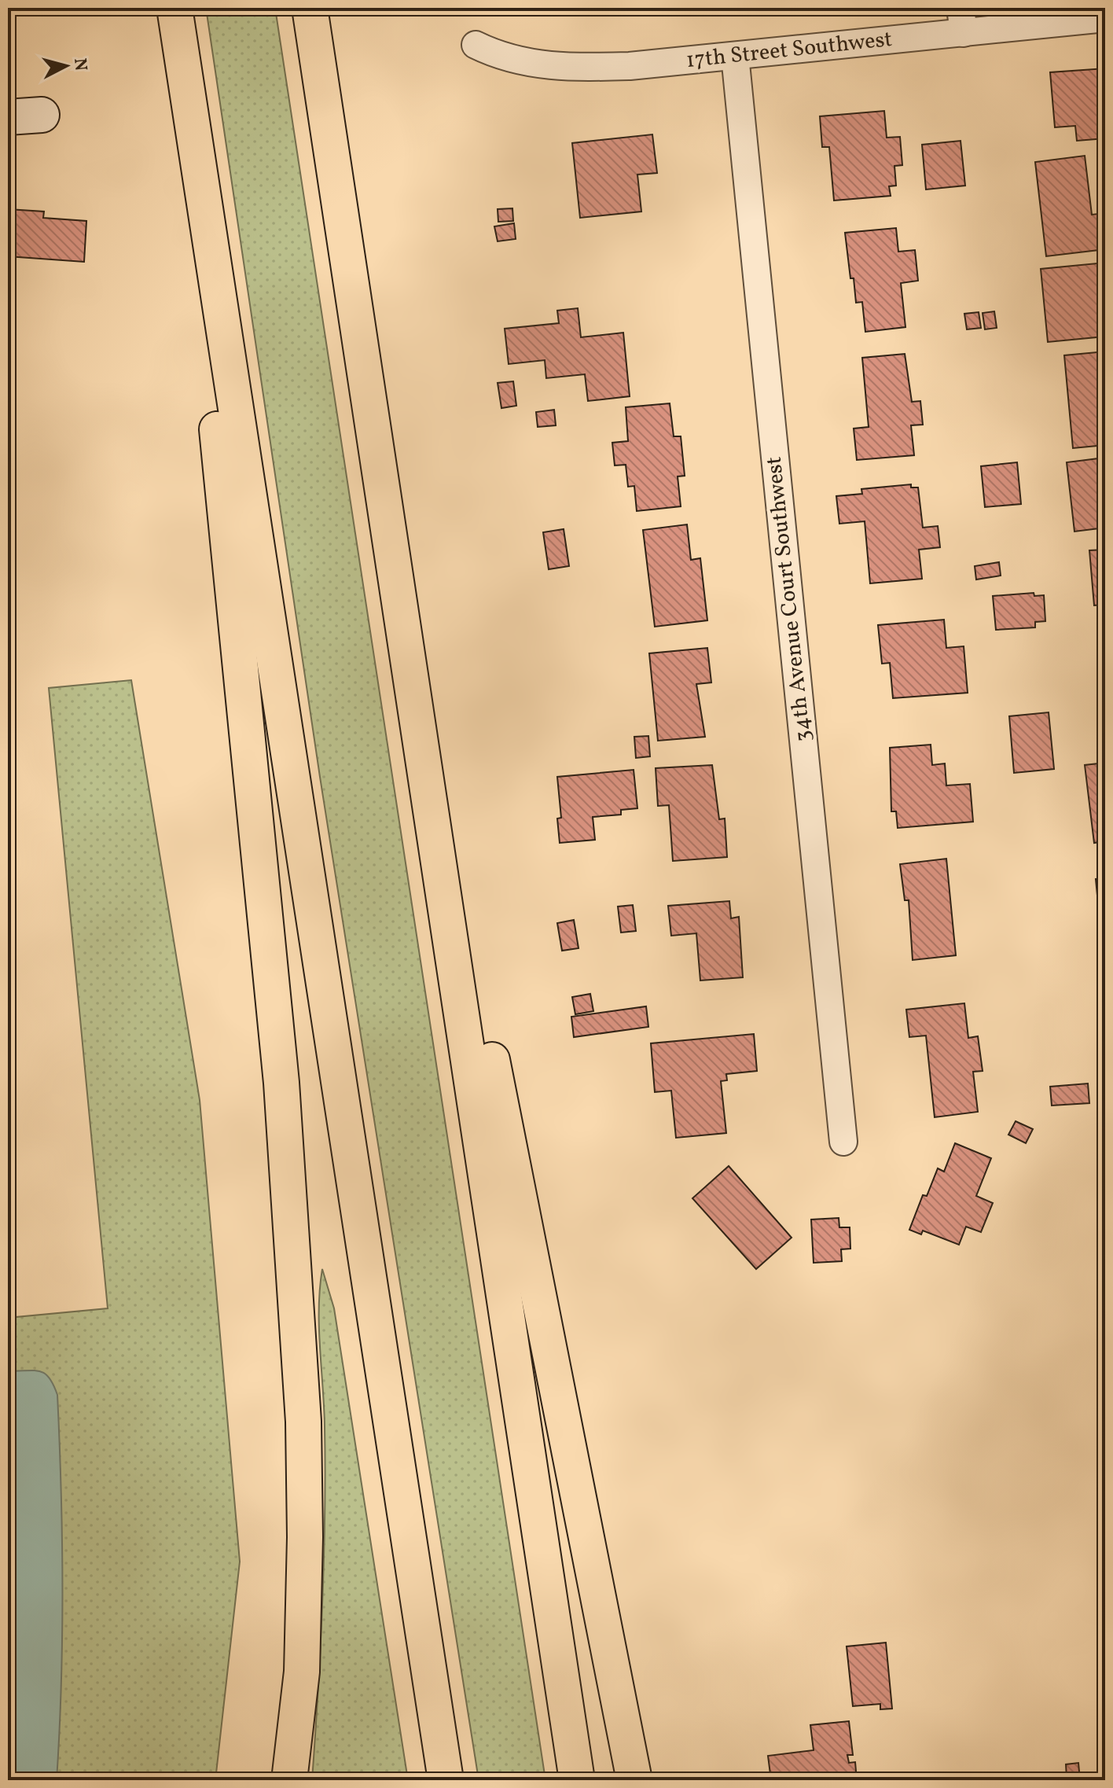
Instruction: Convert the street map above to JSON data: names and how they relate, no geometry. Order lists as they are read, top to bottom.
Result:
{
  "streets": {
    "street": ["17th Street Southwest", "34th Avenue Court Southwest"]
  },
  "crossings": [
    ["17th Street Southwest", "34th Avenue Court Southwest"]
  ],
  "north": "right"
}
